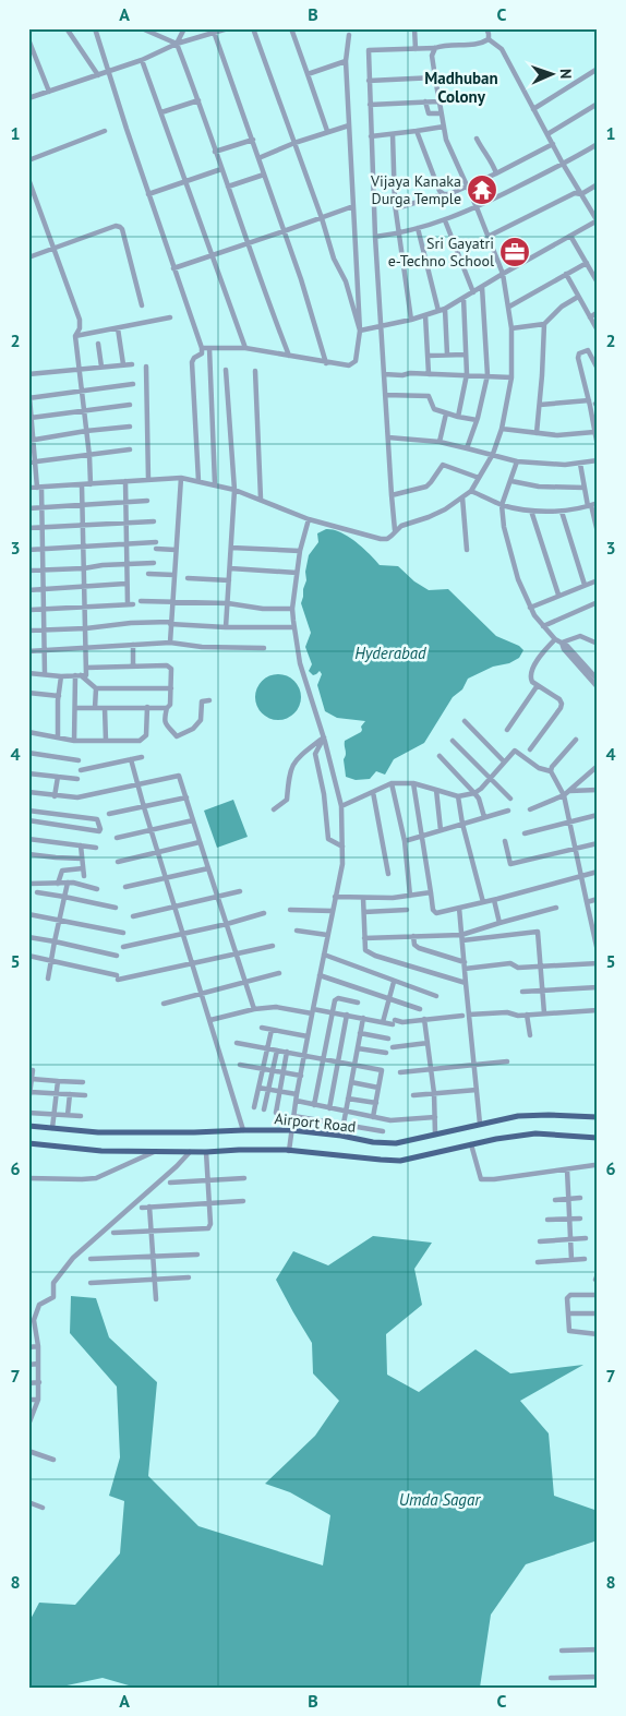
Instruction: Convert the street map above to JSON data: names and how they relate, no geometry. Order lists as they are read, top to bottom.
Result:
{
  "streets": {
    "main road": ["Airport Road"]
  },
  "districts": ["Madhuban Colony"],
  "water": ["Hyderabad", "Umda Sagar"],
  "places": {
    "temple": ["Vijaya Kanaka Durga Temple"],
    "office": ["Sri Gayatri e-Techno School"]
  },
  "north": "right",
  "grid": {
    "columns": ["A", "B", "C"],
    "rows": [
      "1",
      "2",
      "3",
      "4",
      "5",
      "6",
      "7",
      "8"
    ]
  }
}
